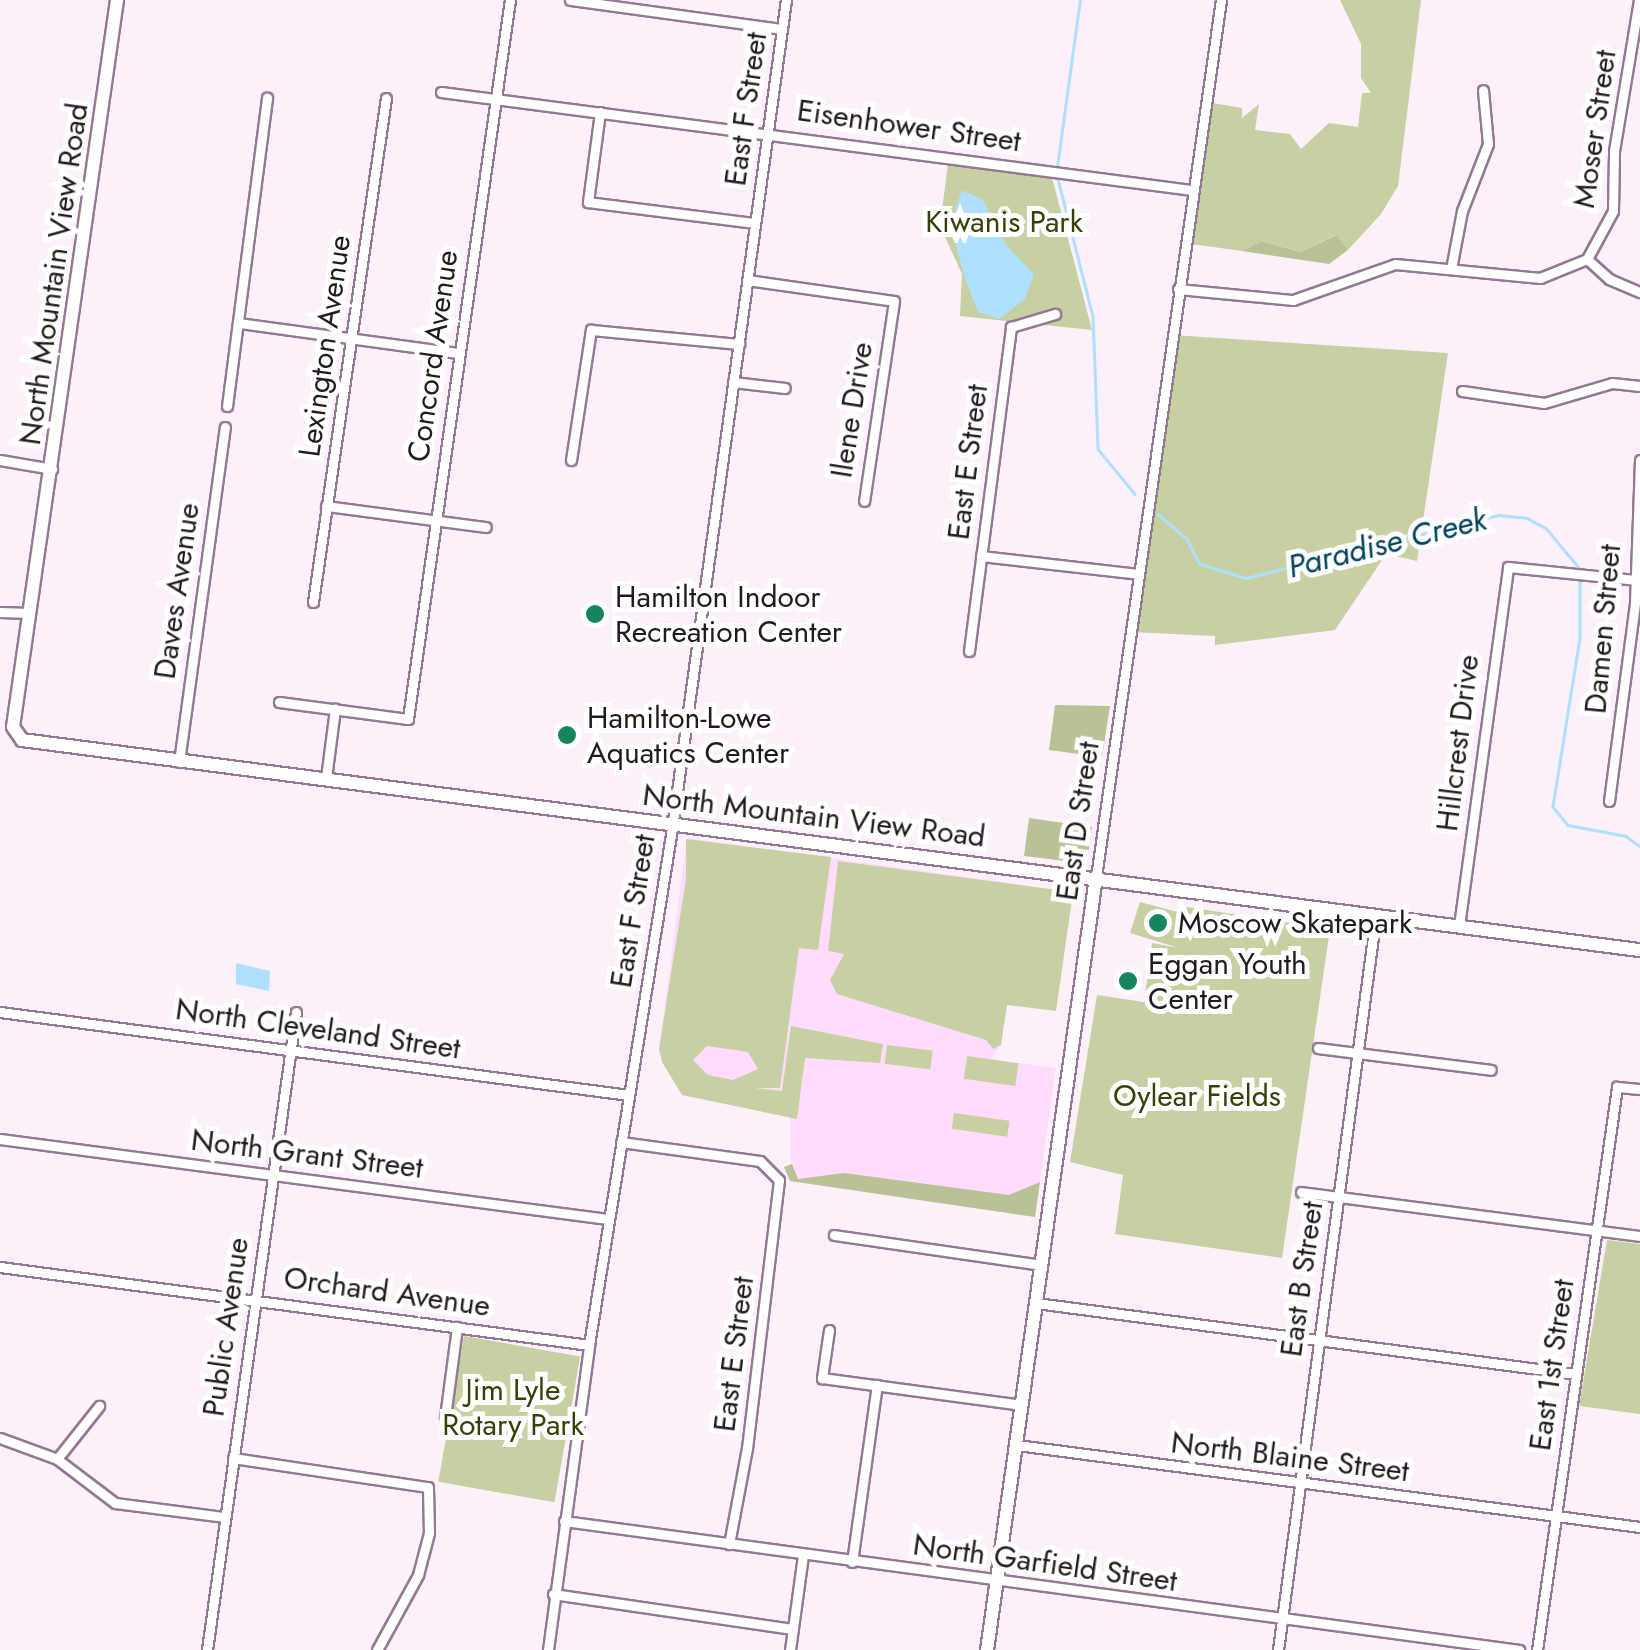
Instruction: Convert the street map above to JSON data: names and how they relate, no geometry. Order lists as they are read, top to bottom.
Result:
{
  "streets": {
    "street": [
      "East F Street",
      "Eisenhower Street",
      "Moser Street",
      "North Mountain View Road",
      "Lexington Avenue",
      "Concord Avenue",
      "Ilene Drive",
      "East E Street",
      "Daves Avenue",
      "Damen Street",
      "Hillcrest Drive",
      "East D Street",
      "North Cleveland Street",
      "North Grant Street",
      "East B Street",
      "Orchard Avenue",
      "Public Avenue",
      "East 1st Street",
      "North Blaine Street",
      "North Garfield Street"
    ]
  },
  "crossings": [
    ["East F Street", "Eisenhower Street"],
    ["East F Street", "North Mountain View Road"],
    ["East F Street", "Ilene Drive"],
    ["East F Street", "East E Street"],
    ["East F Street", "North Cleveland Street"],
    ["East F Street", "North Grant Street"],
    ["East F Street", "Orchard Avenue"],
    ["East F Street", "North Garfield Street"],
    ["Eisenhower Street", "Concord Avenue"],
    ["Eisenhower Street", "East D Street"],
    ["North Mountain View Road", "Daves Avenue"],
    ["North Mountain View Road", "Hillcrest Drive"],
    ["North Mountain View Road", "East D Street"],
    ["North Mountain View Road", "East B Street"],
    ["East E Street", "North Garfield Street"],
    ["Damen Street", "Hillcrest Drive"],
    ["East D Street", "North Blaine Street"],
    ["East D Street", "North Garfield Street"],
    ["North Cleveland Street", "Public Avenue"],
    ["North Grant Street", "Public Avenue"],
    ["East B Street", "North Blaine Street"],
    ["East B Street", "North Garfield Street"],
    ["Orchard Avenue", "Public Avenue"],
    ["East 1st Street", "North Blaine Street"]
  ],
  "water": ["Paradise Creek"],
  "parks": ["Kiwanis Park", "Oylear Fields", "Jim Lyle Rotary Park"],
  "places": [
    "Hamilton Indoor Recreation Center",
    "Hamilton-Lowe Aquatics Center",
    "Moscow Skatepark",
    "Eggan Youth Center"
  ]
}
